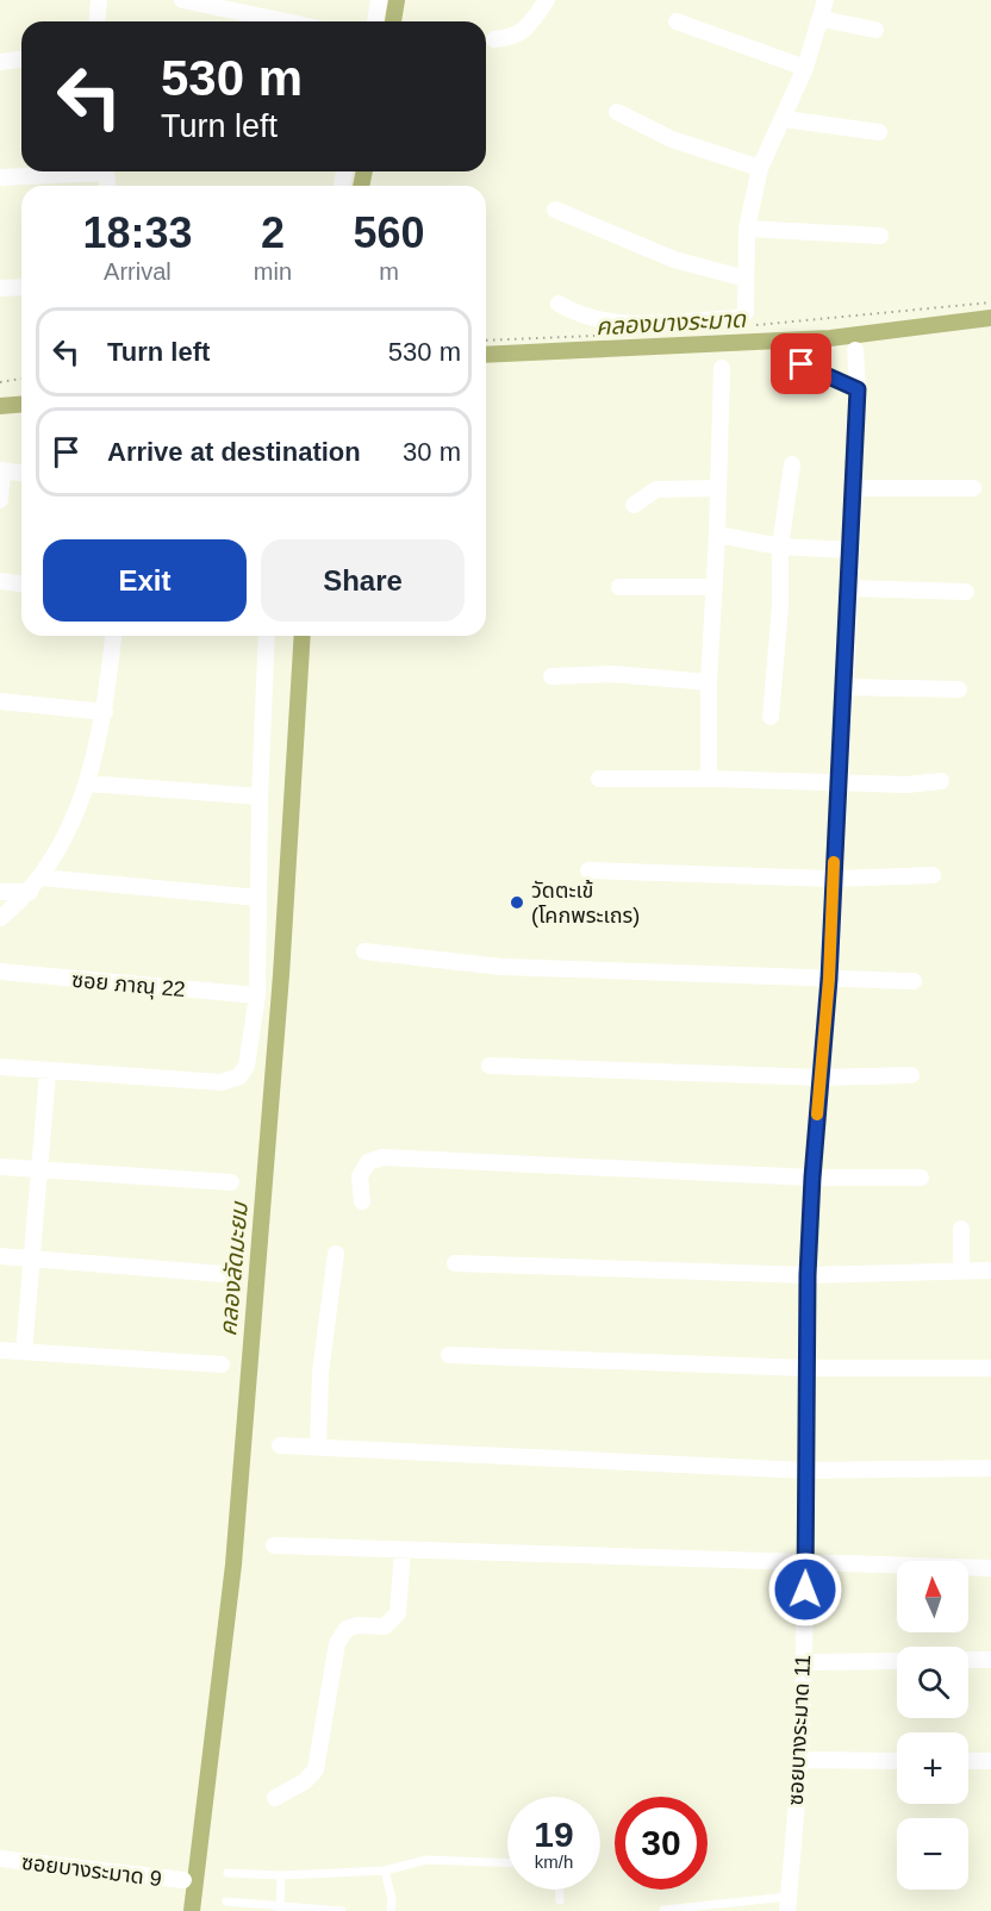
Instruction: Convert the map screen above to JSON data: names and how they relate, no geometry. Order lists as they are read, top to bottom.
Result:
{
  "streets": {
    "street": ["ซอย ภาณุ 22", "ซอยบางระมาด 11", "ซอยบางระมาด 9"]
  },
  "water": ["คลองบางระมาด", "คลองลัดมะยม"],
  "places": ["วัดตะเข้ (โคกพระเถร)"],
  "north": "top",
  "page": {
    "turn": ["530 m", "Turn left"],
    "eta": [
      "18:33",
      "Arrival",
      "2",
      "min",
      "560",
      "m"
    ],
    "list": [
      {
        "name": "Turn left",
        "value": "530 m"
      },
      {
        "name": "Arrive at destination",
        "value": "30 m"
      }
    ],
    "buttons": ["Exit", "Share"],
    "map_buttons": ["+", "−"],
    "speed": "19 km/h",
    "limit": "30"
  }
}
